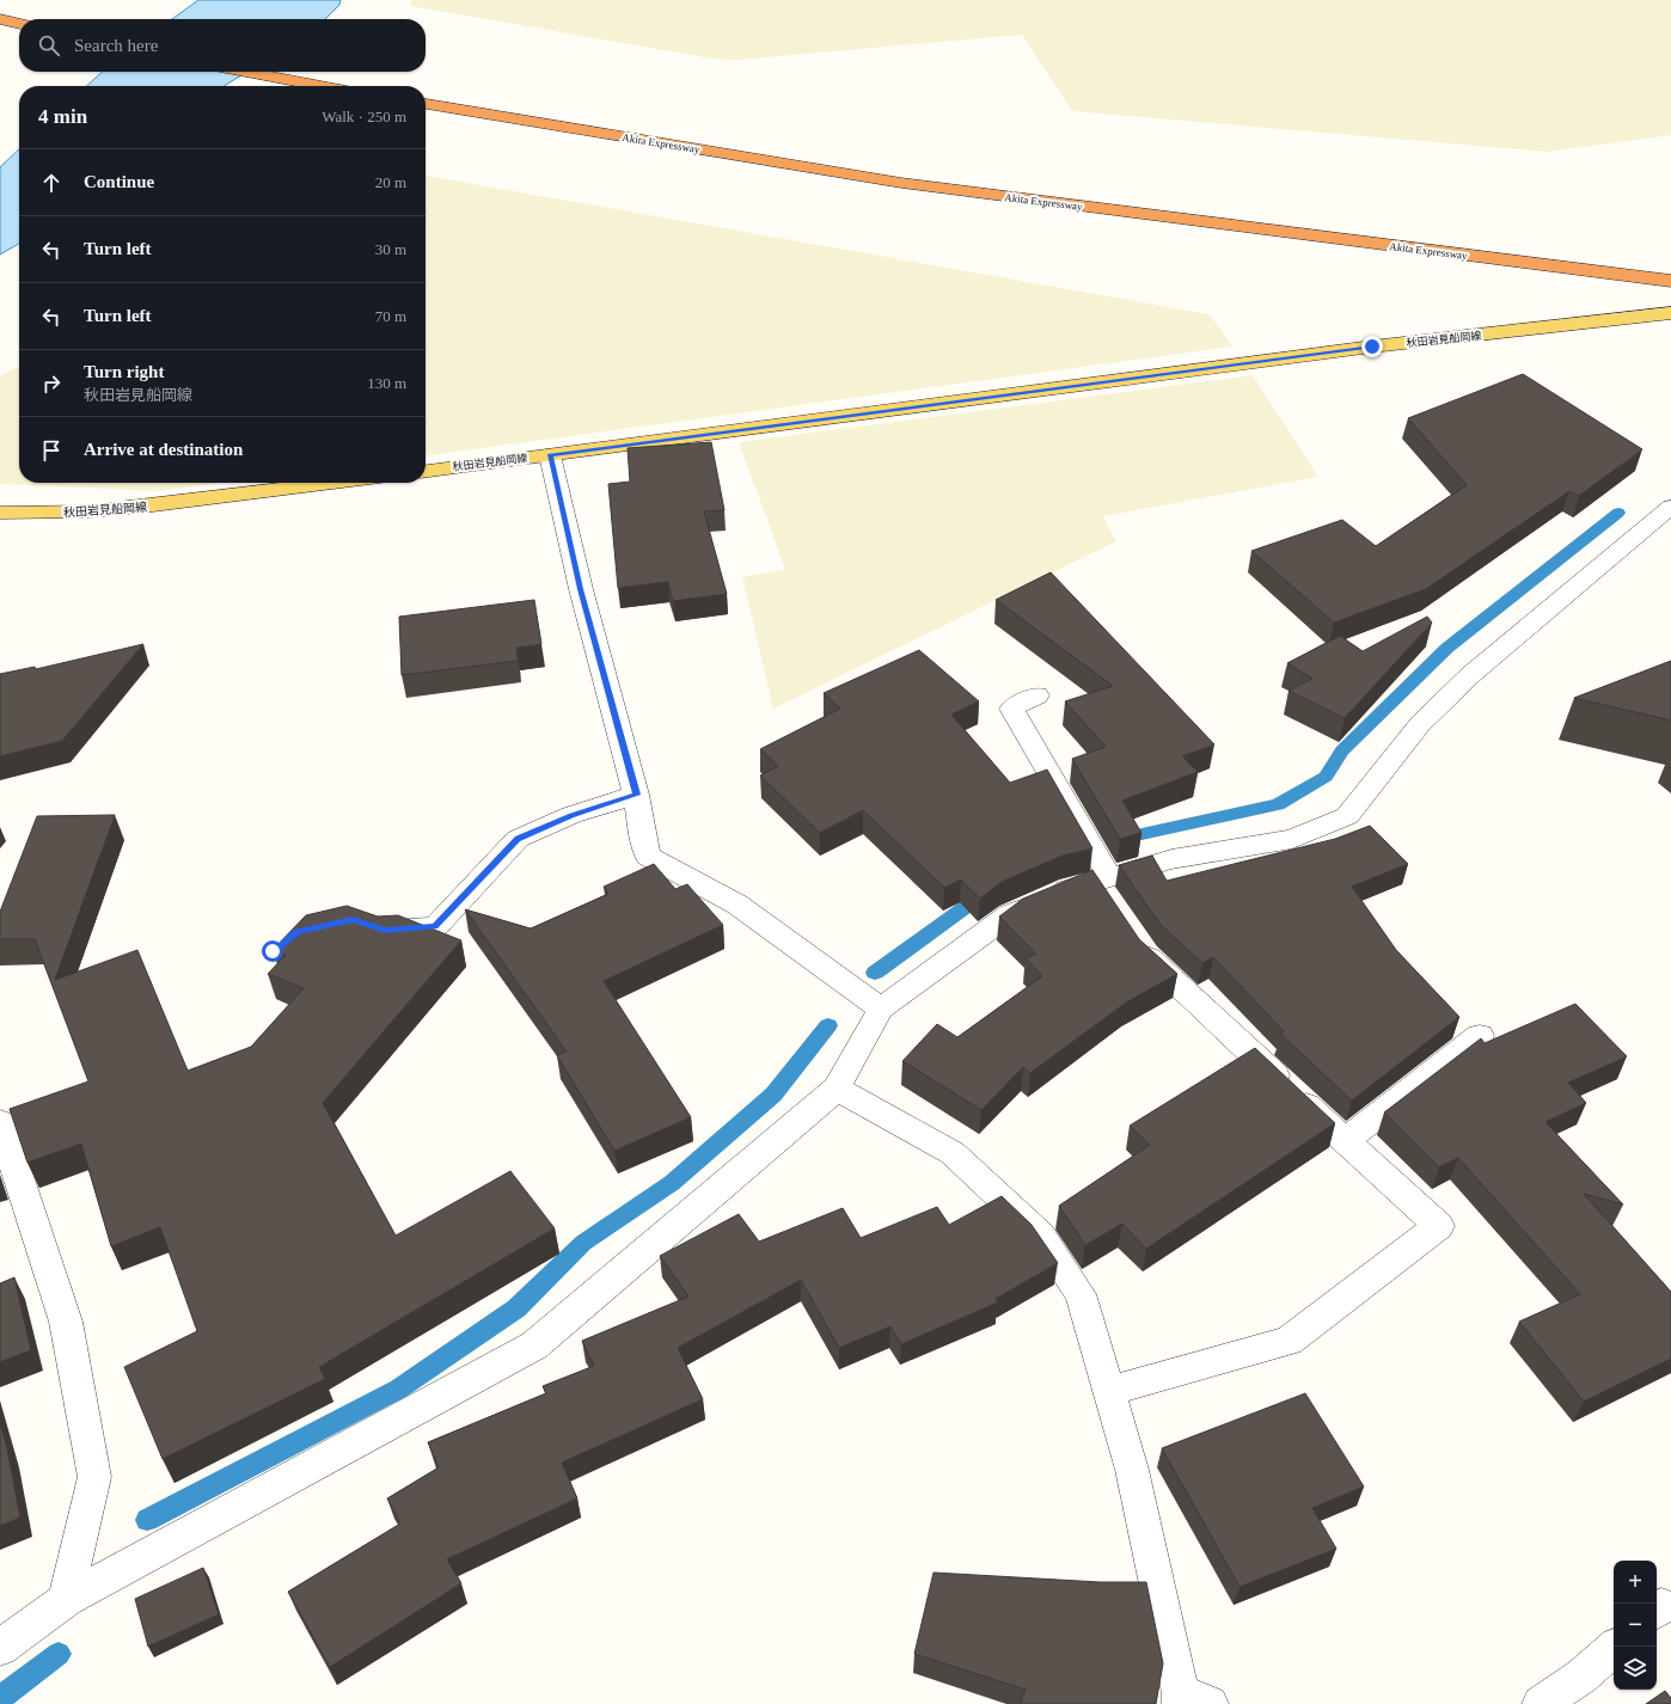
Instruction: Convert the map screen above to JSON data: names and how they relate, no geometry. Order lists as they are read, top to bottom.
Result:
{
  "streets": {
    "highway": ["Akita Expressway"],
    "main road": ["秋田岩見船岡線"]
  },
  "page": {
    "search": "Search here",
    "heading": ["4 min", "Walk · 250 m"],
    "list": [
      ["Continue", "20 m"],
      ["Turn left", "30 m"],
      ["Turn left", "70 m"],
      ["Turn right", "秋田岩見船岡線", "130 m"],
      "Arrive at destination"
    ],
    "map_buttons": ["+", "−"]
  }
}
